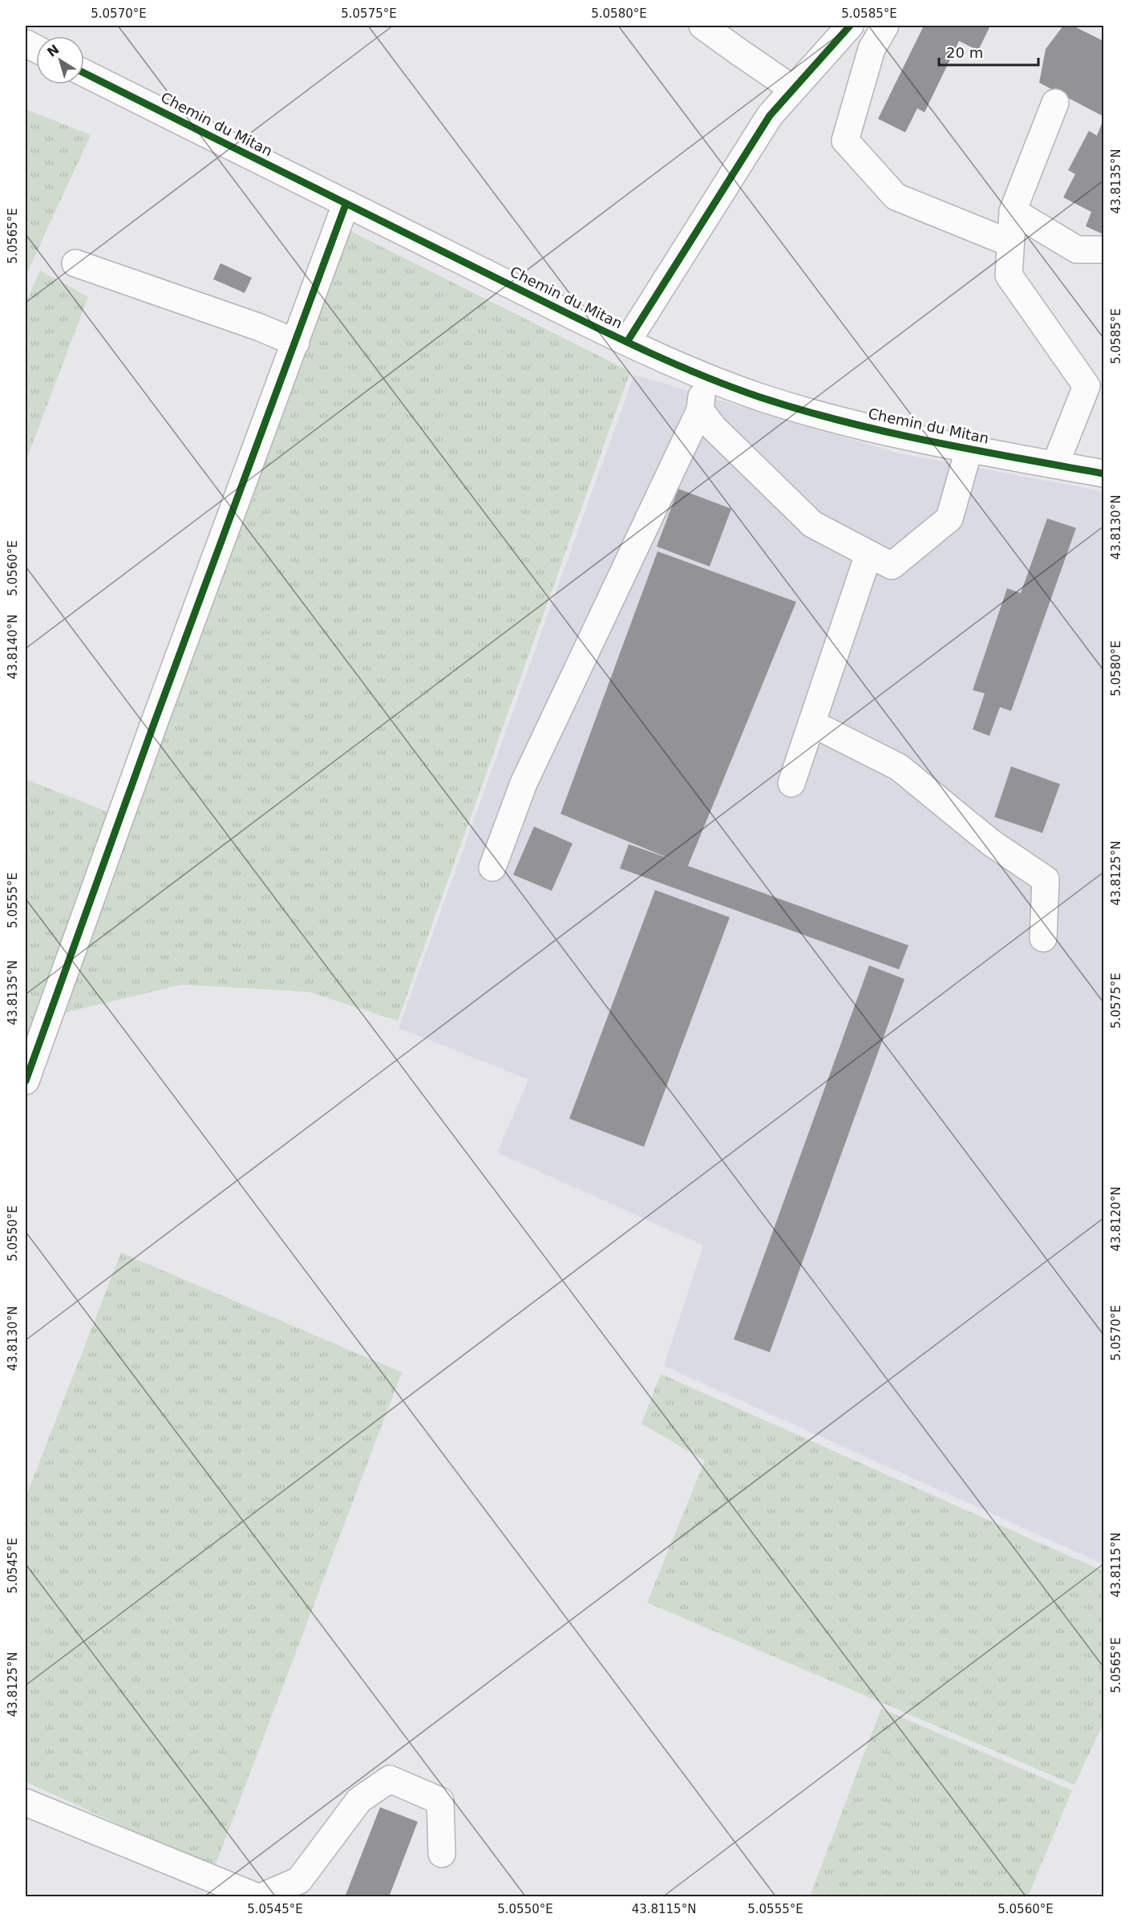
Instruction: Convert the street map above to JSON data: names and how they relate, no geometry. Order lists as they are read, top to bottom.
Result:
{
  "streets": {
    "street": ["Chemin du Mitan"]
  },
  "scale_bar": "20 m",
  "north": "top left",
  "coordinates": [
    "5.0570°E",
    "5.0575°E",
    "5.0580°E",
    "5.0585°E",
    "43.8135°N",
    "5.0565°E",
    "43.8130°N",
    "5.0560°E",
    "43.8140°N",
    "43.8125°N",
    "5.0555°E",
    "43.8120°N",
    "5.0550°E",
    "43.8115°N",
    "5.0545°E"
  ]
}
